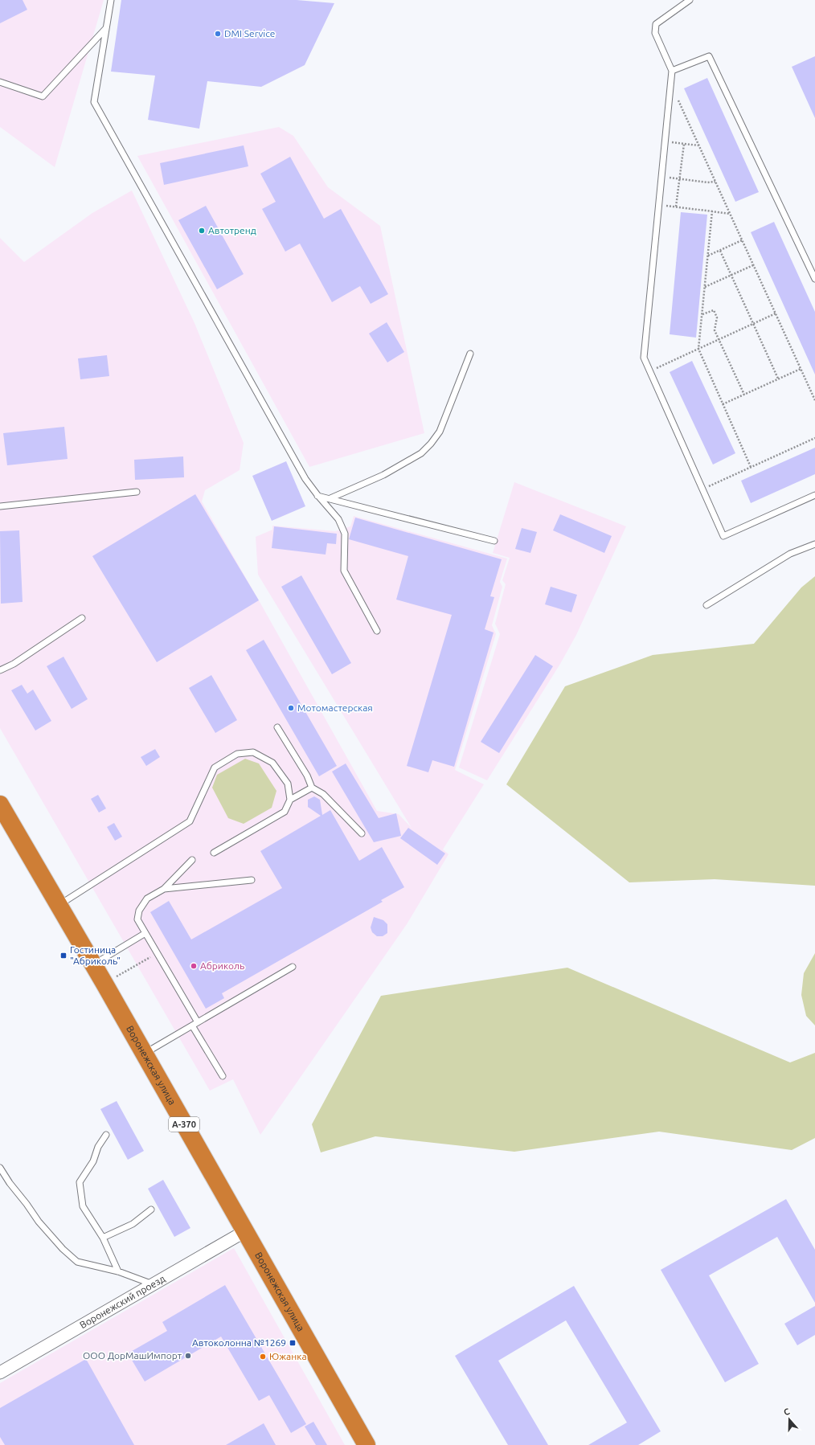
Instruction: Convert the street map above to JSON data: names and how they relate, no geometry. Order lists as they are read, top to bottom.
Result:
{
  "streets": {
    "highway": ["Воронежская улица", "А-370"],
    "street": ["Воронежский проезд"]
  },
  "crossings": [
    ["Воронежская улица", "Воронежский проезд"]
  ],
  "places": {
    "other": [
      "DMI Service",
      "Автотренд",
      "Мотомастерская",
      "Абриколь",
      "ООО ДорМашИмпорт",
      "Южанка"
    ],
    "transit": ["Гостиница \"Абриколь\"", "Автоколонна №1269"]
  },
  "north": "top"
}
